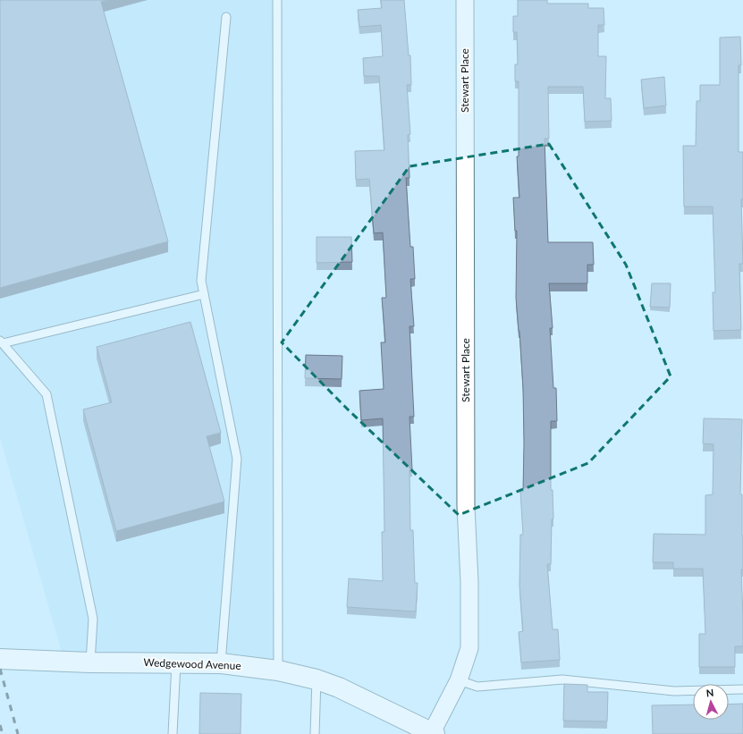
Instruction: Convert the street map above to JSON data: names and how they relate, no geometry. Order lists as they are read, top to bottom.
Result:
{
  "streets": {
    "main road": ["Wedgewood Avenue"],
    "street": ["Stewart Place"]
  },
  "crossings": [
    ["Stewart Place", "Wedgewood Avenue"]
  ],
  "north": "top"
}
